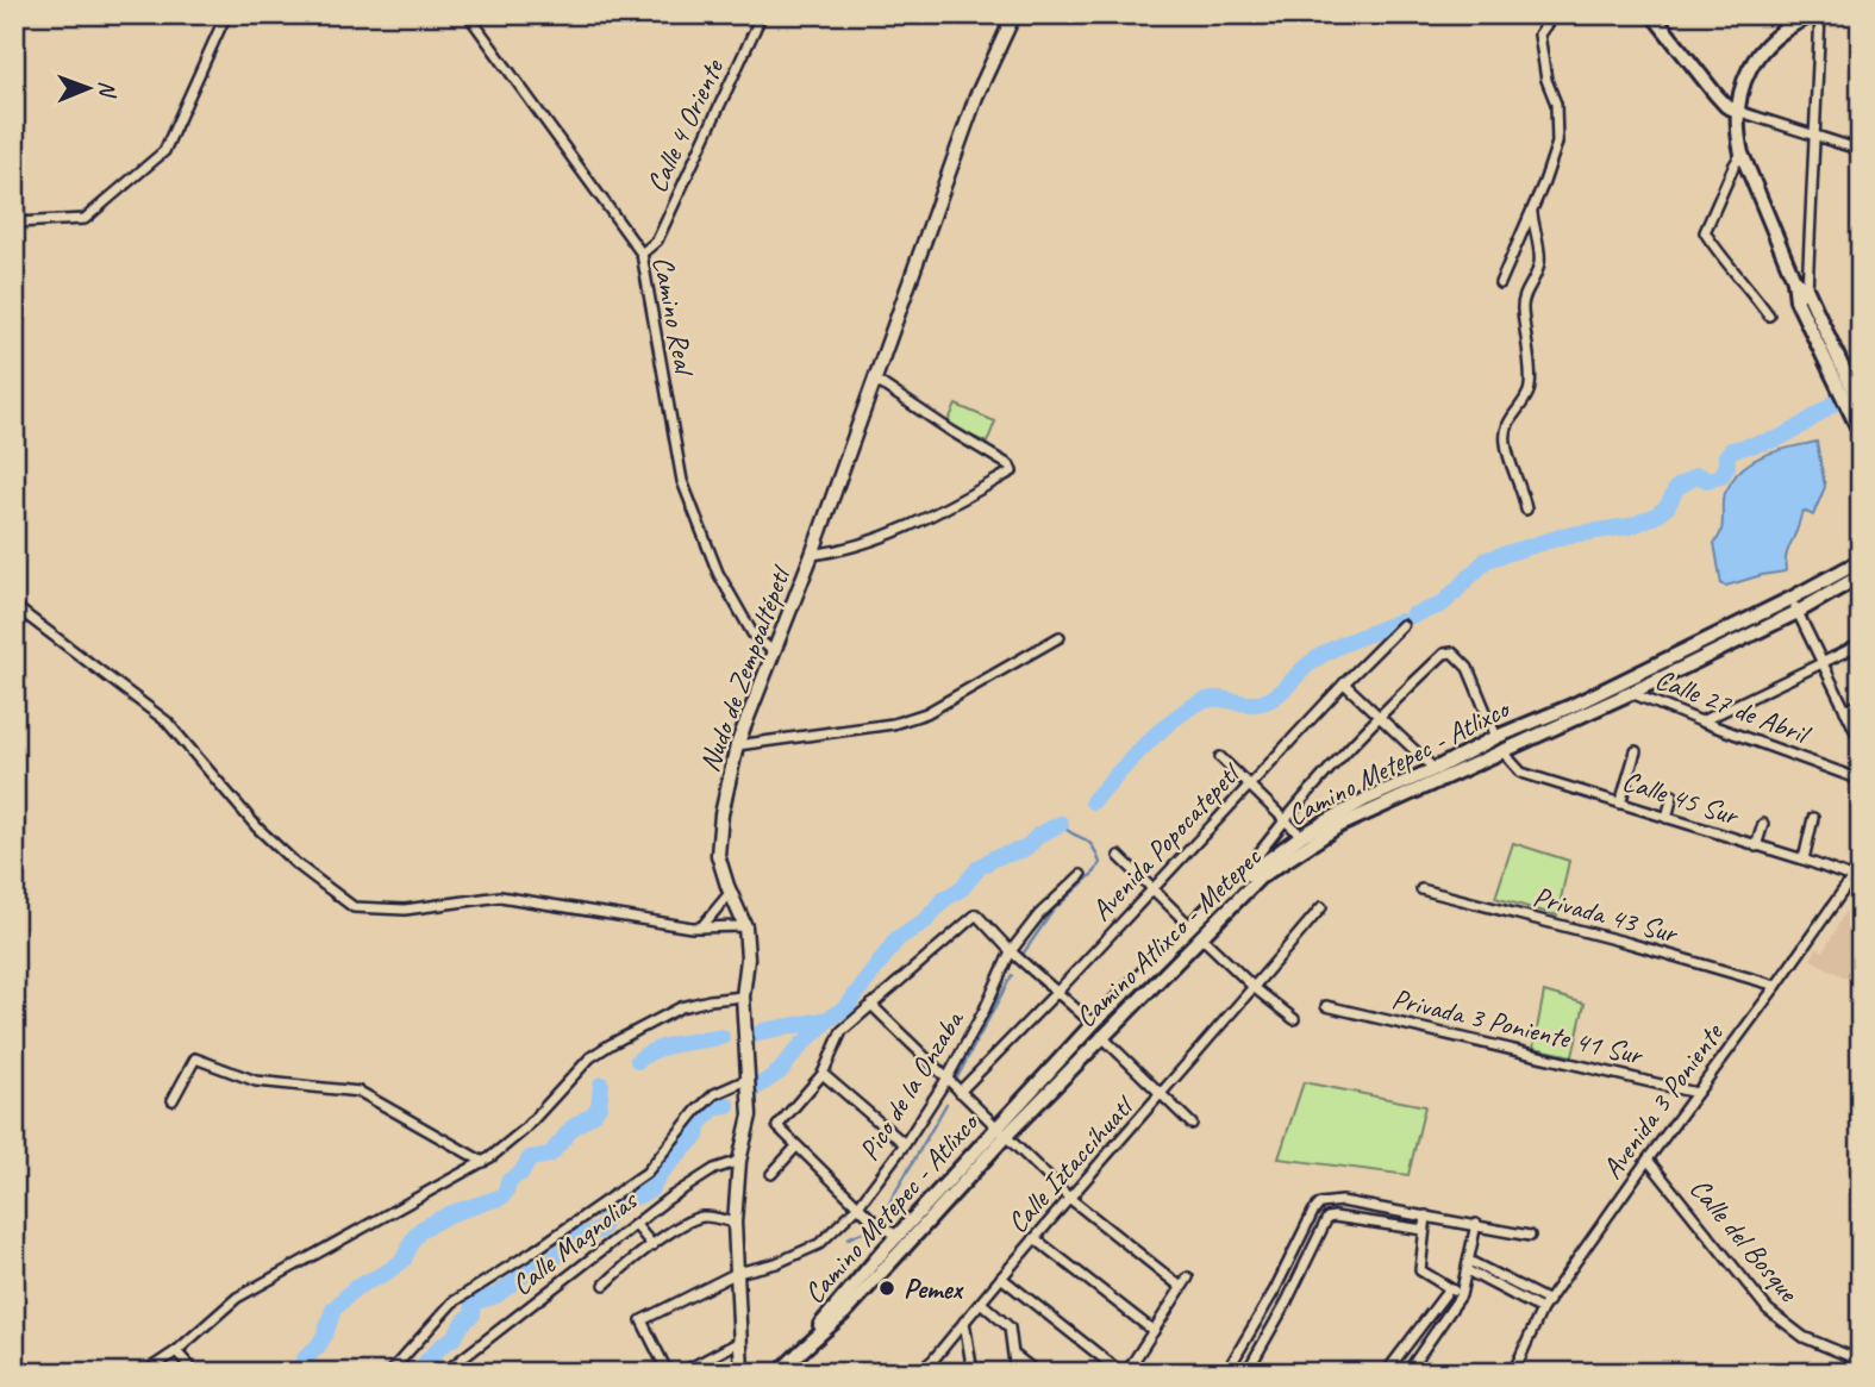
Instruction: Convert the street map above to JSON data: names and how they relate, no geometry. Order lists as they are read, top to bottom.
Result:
{
  "streets": {
    "main road": ["Camino Metepec - Atlixco", "Camino Atlixco - Metepec"],
    "street": [
      "Calle 4 Oriente",
      "Camino Real",
      "Nudo de Zempoaltépetl",
      "Calle 27 de Abril",
      "Calle 45 Sur",
      "Avenida Popocatepetl",
      "Privada 43 Sur",
      "Privada 3 Poniente 41 Sur",
      "Pico de la Onzaba",
      "Avenida 3 Poniente",
      "Calle Iztaccíhuatl",
      "Calle del Bosque",
      "Calle Magnolias"
    ]
  },
  "crossings": [
    ["Calle 4 Oriente", "Camino Real"],
    ["Camino Real", "Nudo de Zempoaltépetl"],
    ["Nudo de Zempoaltépetl", "Pico de la Onzaba"],
    ["Nudo de Zempoaltépetl", "Calle Magnolias"],
    ["Calle 27 de Abril", "Camino Atlixco - Metepec"],
    ["Camino Metepec - Atlixco", "Camino Atlixco - Metepec"],
    ["Calle 45 Sur", "Camino Atlixco - Metepec"],
    ["Calle 45 Sur", "Avenida 3 Poniente"],
    ["Privada 43 Sur", "Avenida 3 Poniente"],
    ["Privada 3 Poniente 41 Sur", "Avenida 3 Poniente"],
    ["Avenida 3 Poniente", "Calle del Bosque"]
  ],
  "places": ["Pemex"],
  "north": "right"
}
